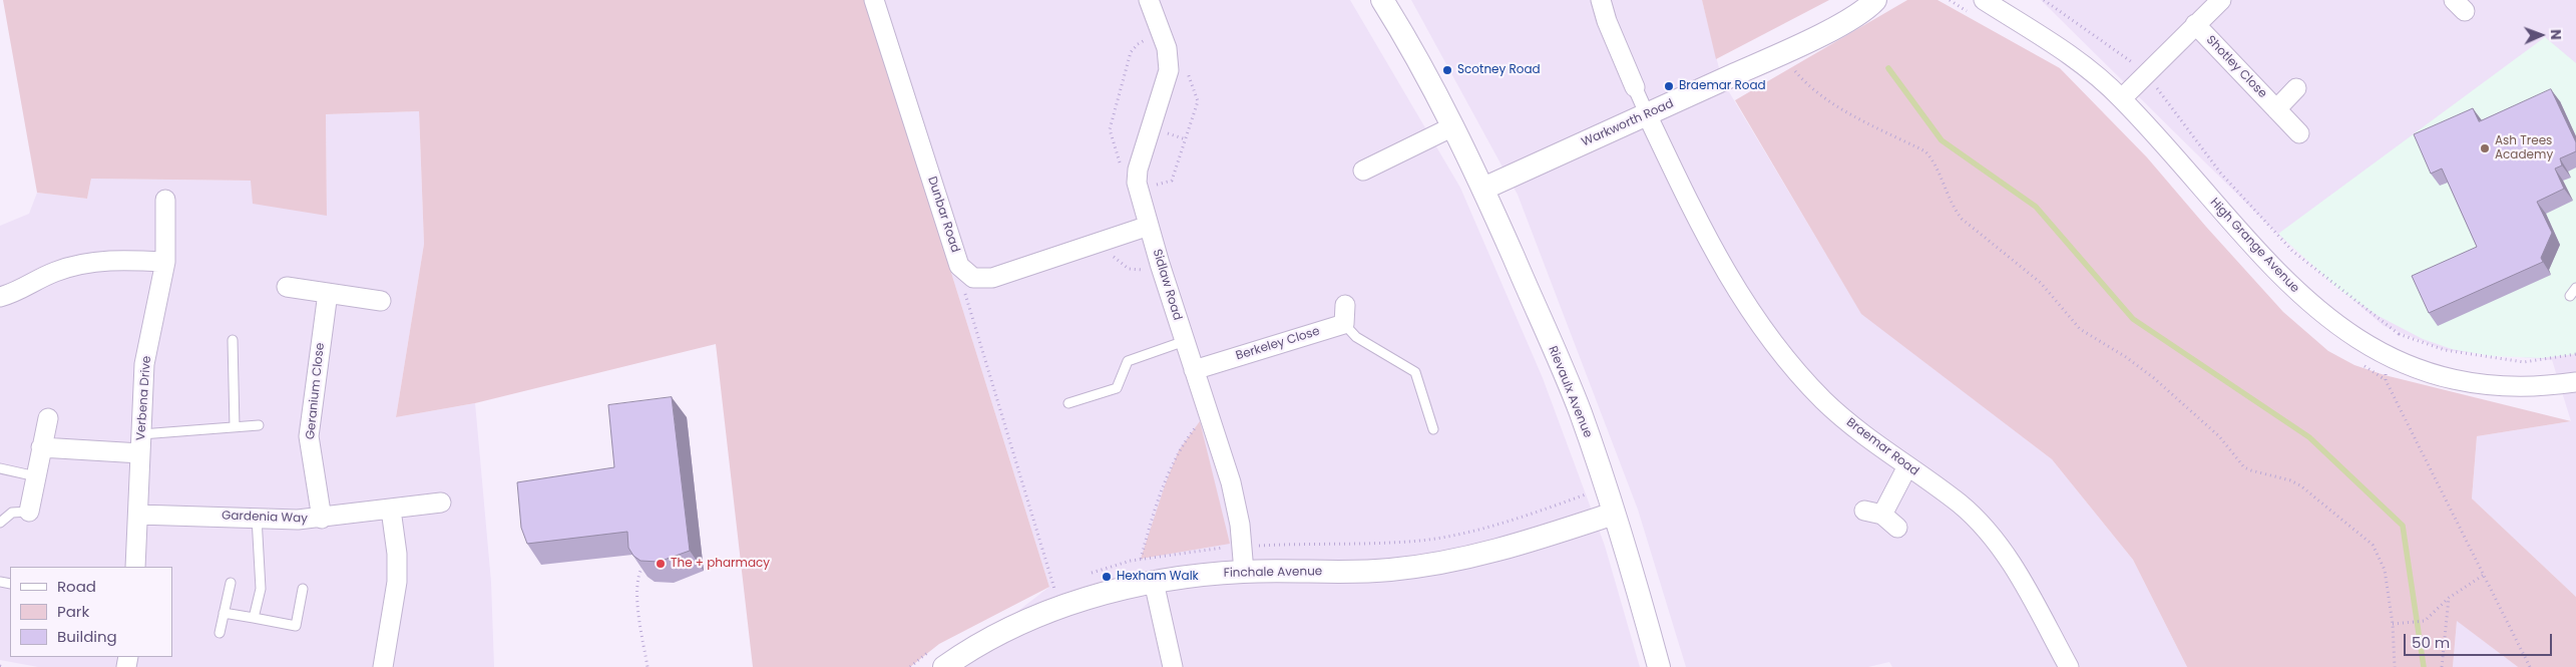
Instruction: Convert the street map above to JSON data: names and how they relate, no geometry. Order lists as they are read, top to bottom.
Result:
{
  "streets": {
    "street": [
      "Shotley Close",
      "Warkworth Road",
      "Dunbar Road",
      "High Grange Avenue",
      "Sidlaw Road",
      "Berkeley Close",
      "Geranium Close",
      "Rievaulx Avenue",
      "Verbena Drive",
      "Braemar Road",
      "Gardenia Way",
      "Finchale Avenue"
    ]
  },
  "crossings": [
    ["Warkworth Road", "Rievaulx Avenue"],
    ["Warkworth Road", "Braemar Road"],
    ["Sidlaw Road", "Berkeley Close"],
    ["Sidlaw Road", "Finchale Avenue"],
    ["Geranium Close", "Gardenia Way"],
    ["Rievaulx Avenue", "Finchale Avenue"],
    ["Verbena Drive", "Gardenia Way"]
  ],
  "places": [
    "Scotney Road",
    "Braemar Road",
    "Ash Trees Academy",
    "The + pharmacy",
    "Hexham Walk"
  ],
  "legend": ["Road", "Park", "Building"],
  "scale_bar": "50 m",
  "north": "right"
}
